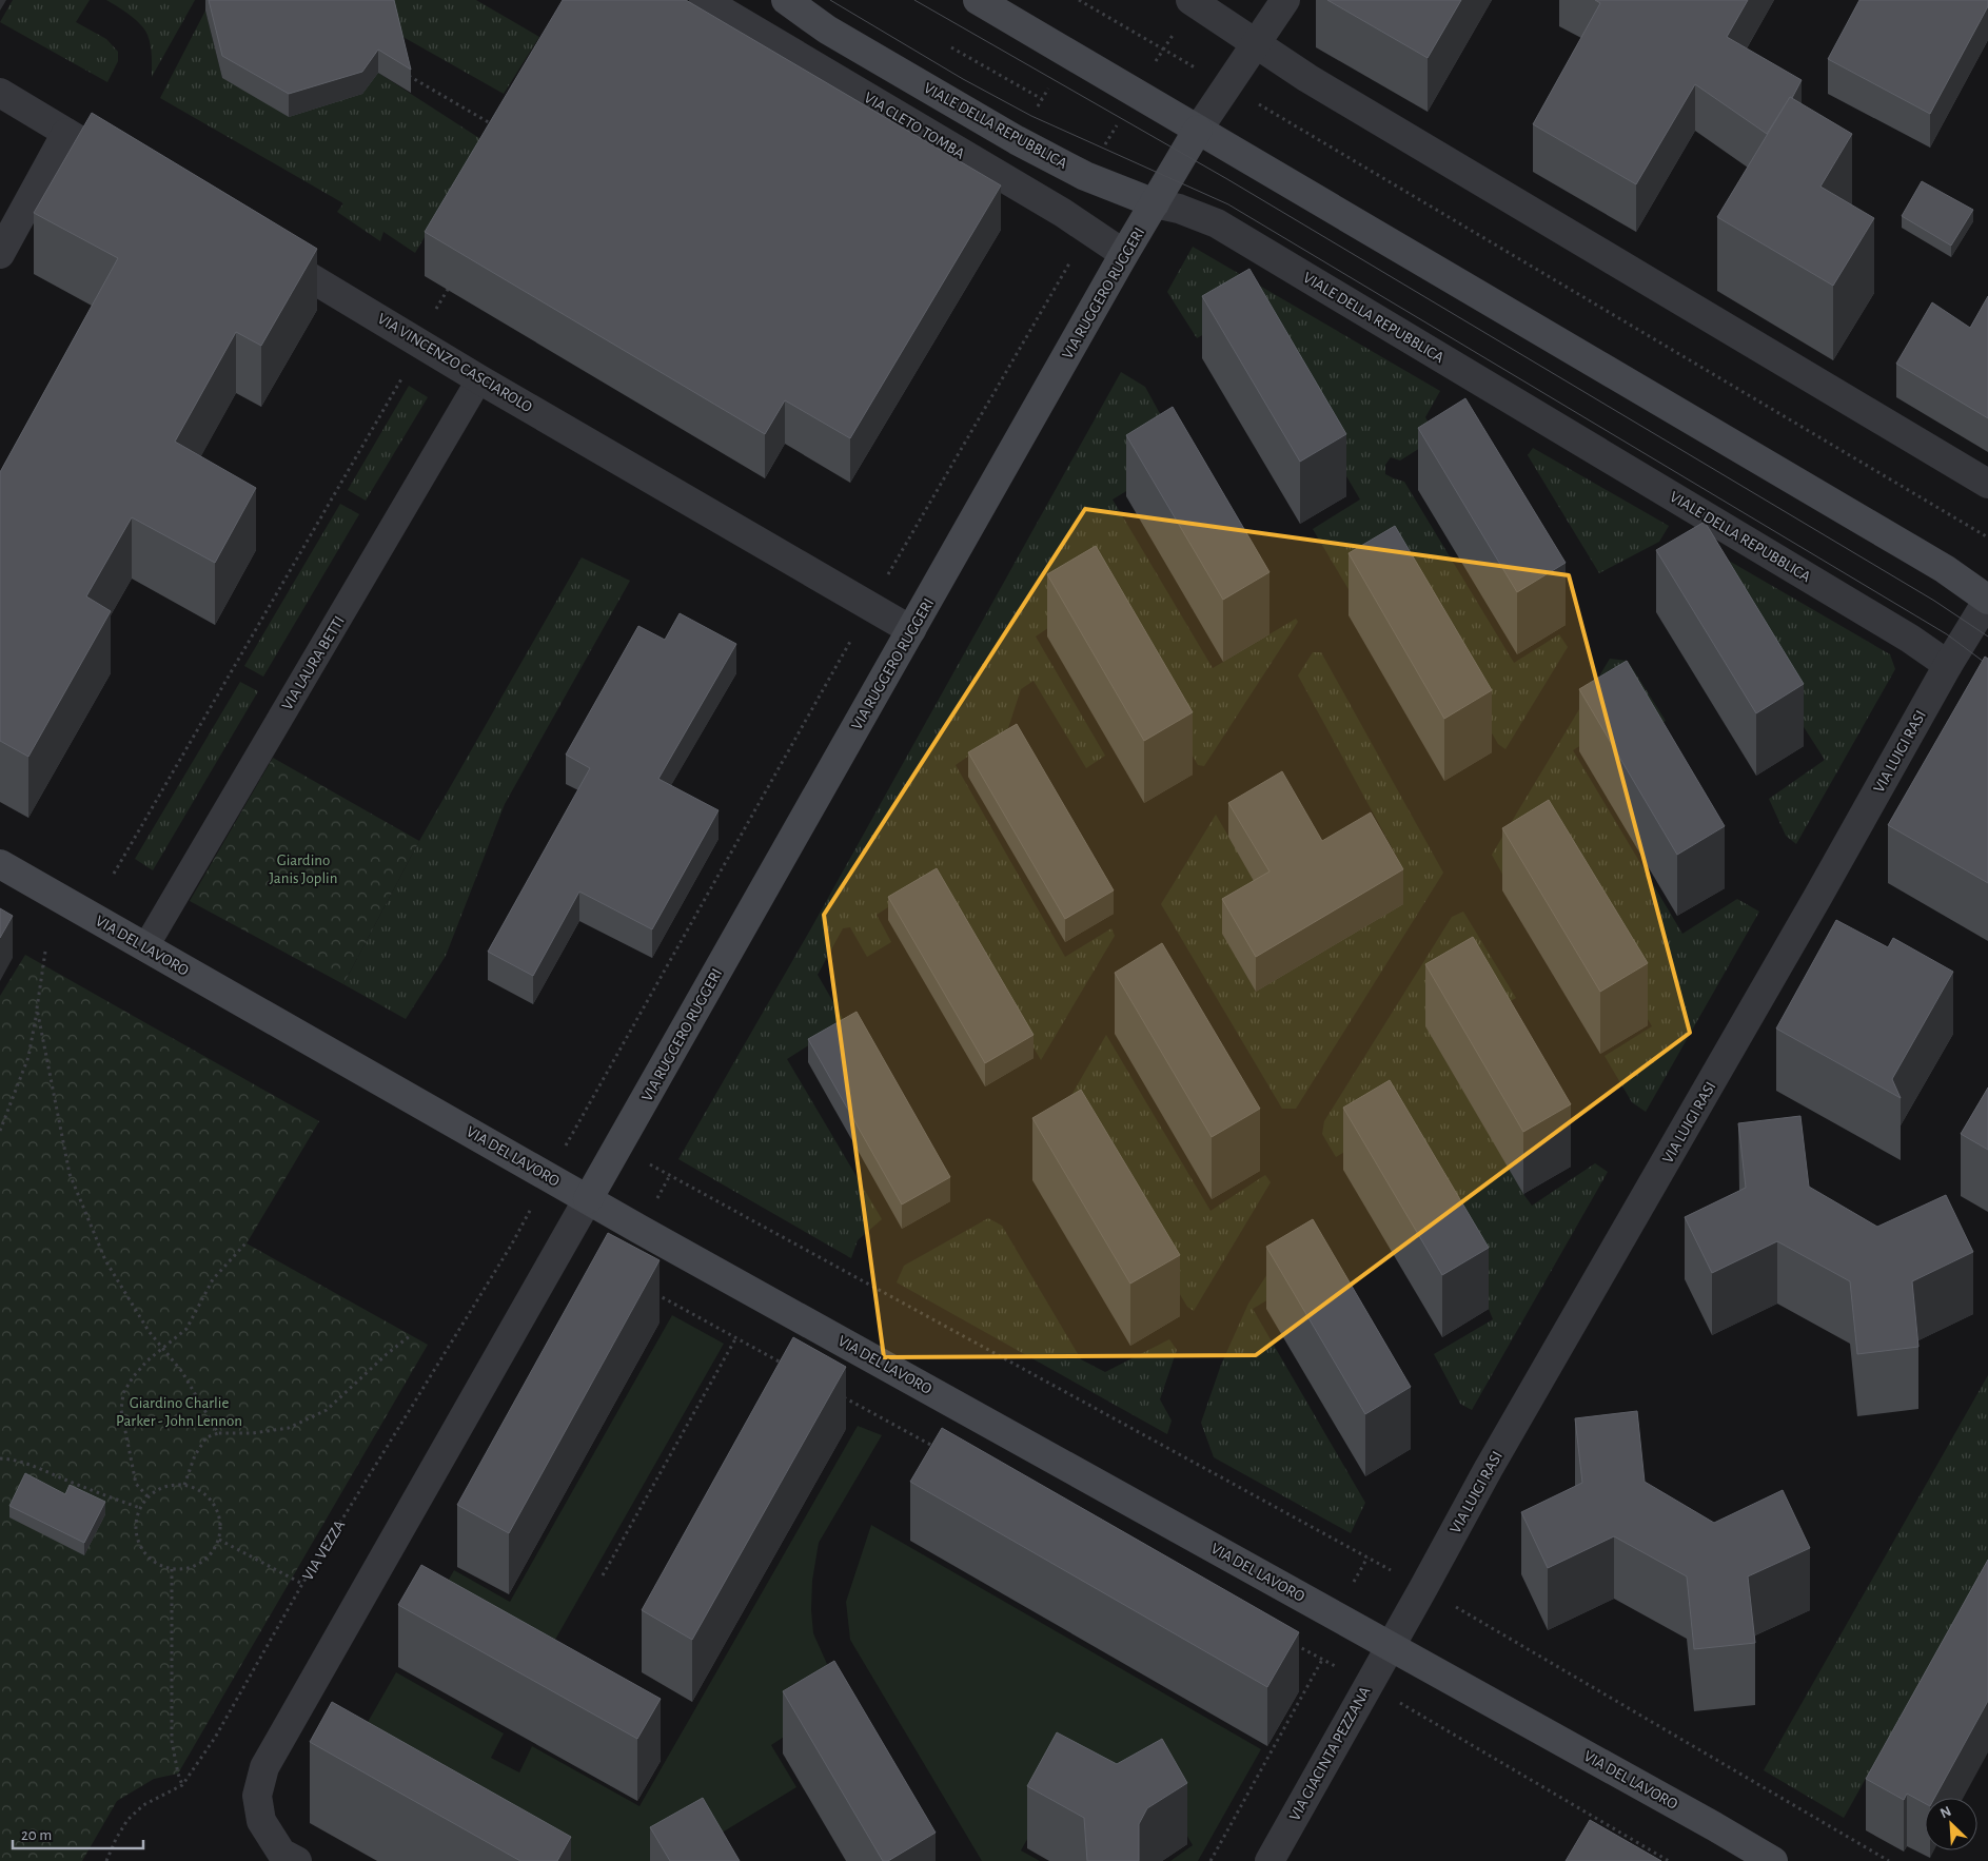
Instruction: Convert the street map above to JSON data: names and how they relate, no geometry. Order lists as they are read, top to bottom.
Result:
{
  "streets": {
    "main road": ["VIALE DELLA REPUBBLICA", "VIA RUGGERO RUGGERI", "VIA DEL LAVORO"],
    "street": [
      "VIA CLETO TOMBA",
      "VIA VINCENZO CASCIAROLO",
      "VIA LUIGI RASI",
      "VIA GIACINTA PEZZANA"
    ],
    "lane": ["VIA LAURA BETTI"],
    "path": ["VIA VEZZA"]
  },
  "crossings": [
    ["VIA CLETO TOMBA", "VIA RUGGERO RUGGERI"],
    ["VIALE DELLA REPUBBLICA", "VIA RUGGERO RUGGERI"],
    ["VIALE DELLA REPUBBLICA", "VIA LUIGI RASI"],
    ["VIA RUGGERO RUGGERI", "VIA VINCENZO CASCIAROLO"],
    ["VIA RUGGERO RUGGERI", "VIA DEL LAVORO"],
    ["VIA VINCENZO CASCIAROLO", "VIA LAURA BETTI"],
    ["VIA LAURA BETTI", "VIA DEL LAVORO"],
    ["VIA LUIGI RASI", "VIA DEL LAVORO"],
    ["VIA LUIGI RASI", "VIA GIACINTA PEZZANA"],
    ["VIA DEL LAVORO", "VIA GIACINTA PEZZANA"]
  ],
  "parks": ["Giardino Janis Joplin", "Giardino Charlie Parker - John Lennon"],
  "scale_bar": "20 m",
  "north": "top left"
}
